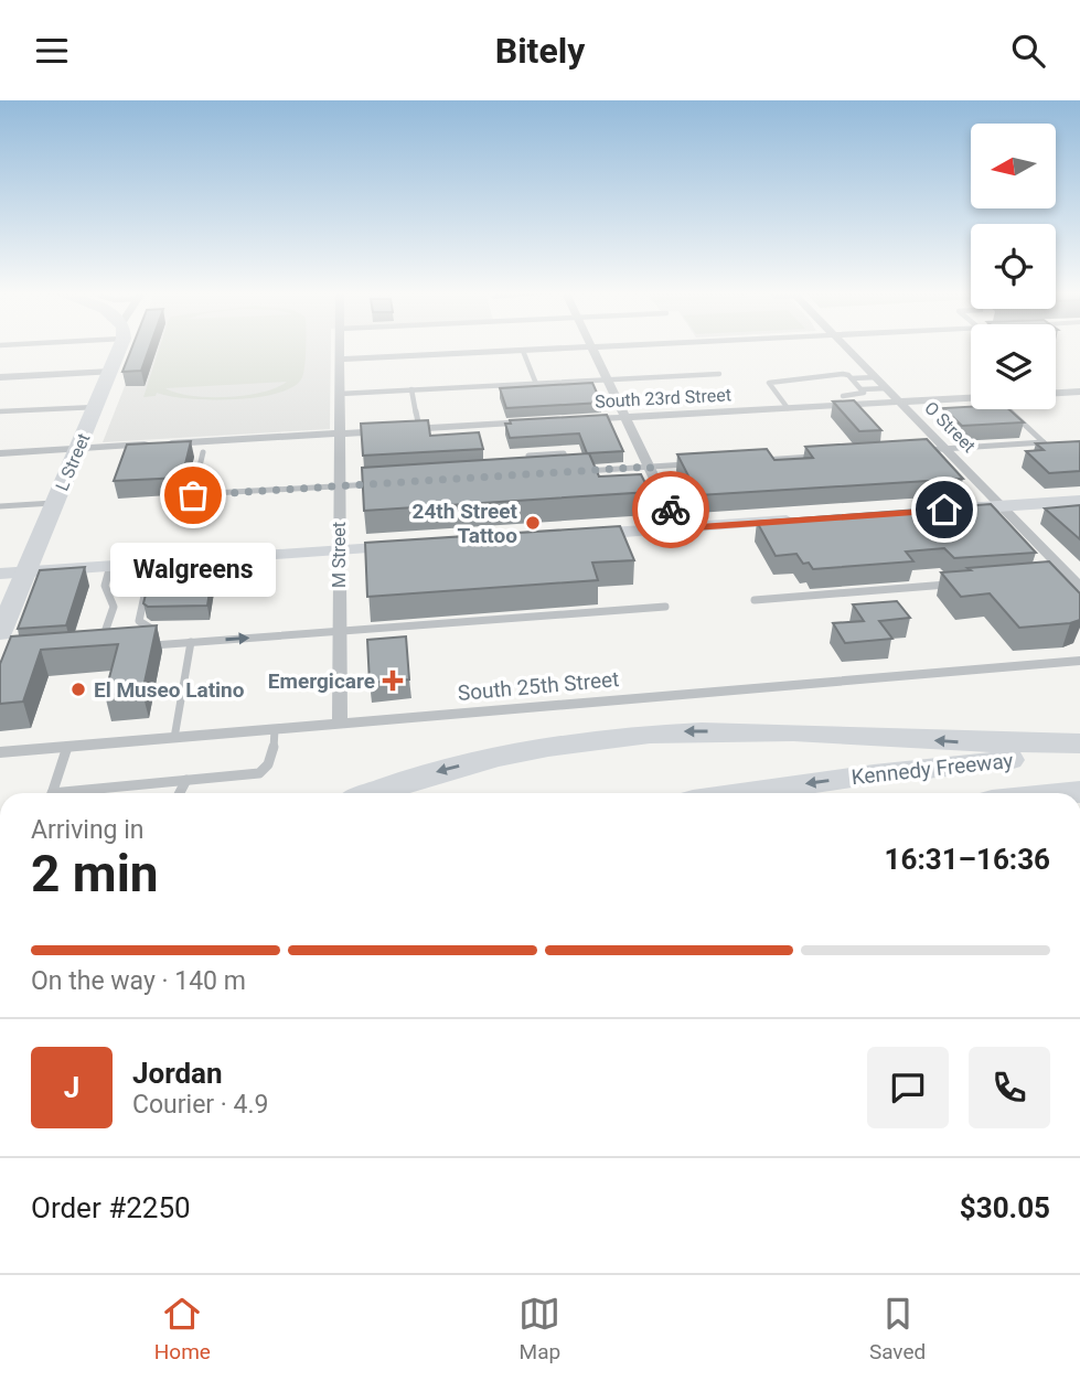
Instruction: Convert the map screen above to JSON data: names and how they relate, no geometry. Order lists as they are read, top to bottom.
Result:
{
  "streets": {
    "highway": ["Kennedy Freeway"],
    "main road": ["L Street"],
    "street": [
      "South 23rd Street",
      "O Street",
      "M Street",
      "South 25th Street"
    ]
  },
  "crossings": [
    ["South 23rd Street", "O Street"],
    ["M Street", "South 25th Street"]
  ],
  "places": {
    "other": ["Walgreens", "24th Street Tattoo", "El Museo Latino"],
    "health": ["Emergicare"]
  },
  "north": "left",
  "page": {
    "header": "Bitely",
    "bubble": "Walgreens",
    "heading": ["2 min", "Arriving in", "16:31–16:36"],
    "panel": [
      "Jordan",
      "Courier · 4.9",
      "Order #2250",
      "$30.05"
    ],
    "bar": "On the way · 140 m",
    "round": "J",
    "tabs": ["Home", "Map", "Saved"]
  }
}
